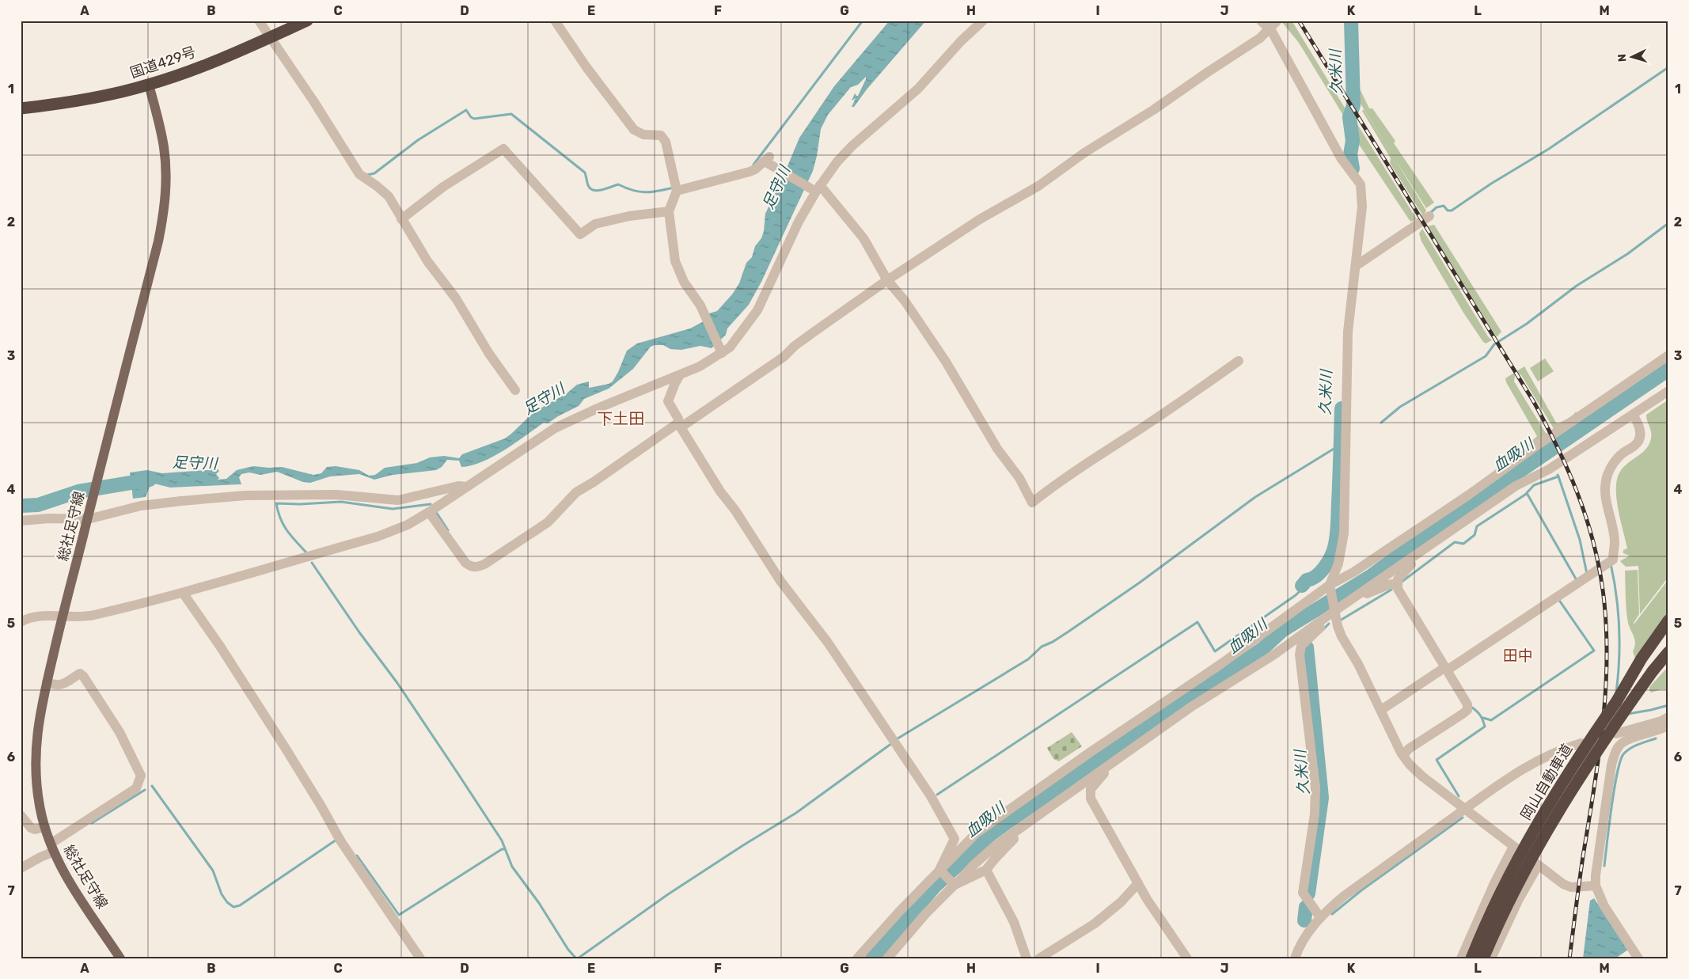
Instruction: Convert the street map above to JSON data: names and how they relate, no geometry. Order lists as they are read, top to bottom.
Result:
{
  "streets": {
    "highway": ["国道429号", "岡山自動車道"],
    "main road": ["総社足守線"]
  },
  "crossings": [
    ["国道429号", "総社足守線"]
  ],
  "districts": ["下土田", "田中"],
  "water": ["久米川", "足守川", "血吸川"],
  "north": "left",
  "grid": {
    "columns": [
      "A",
      "B",
      "C",
      "D",
      "E",
      "F",
      "G",
      "H",
      "I",
      "J",
      "K",
      "L",
      "M"
    ],
    "rows": [
      "1",
      "2",
      "3",
      "4",
      "5",
      "6",
      "7"
    ]
  }
}
